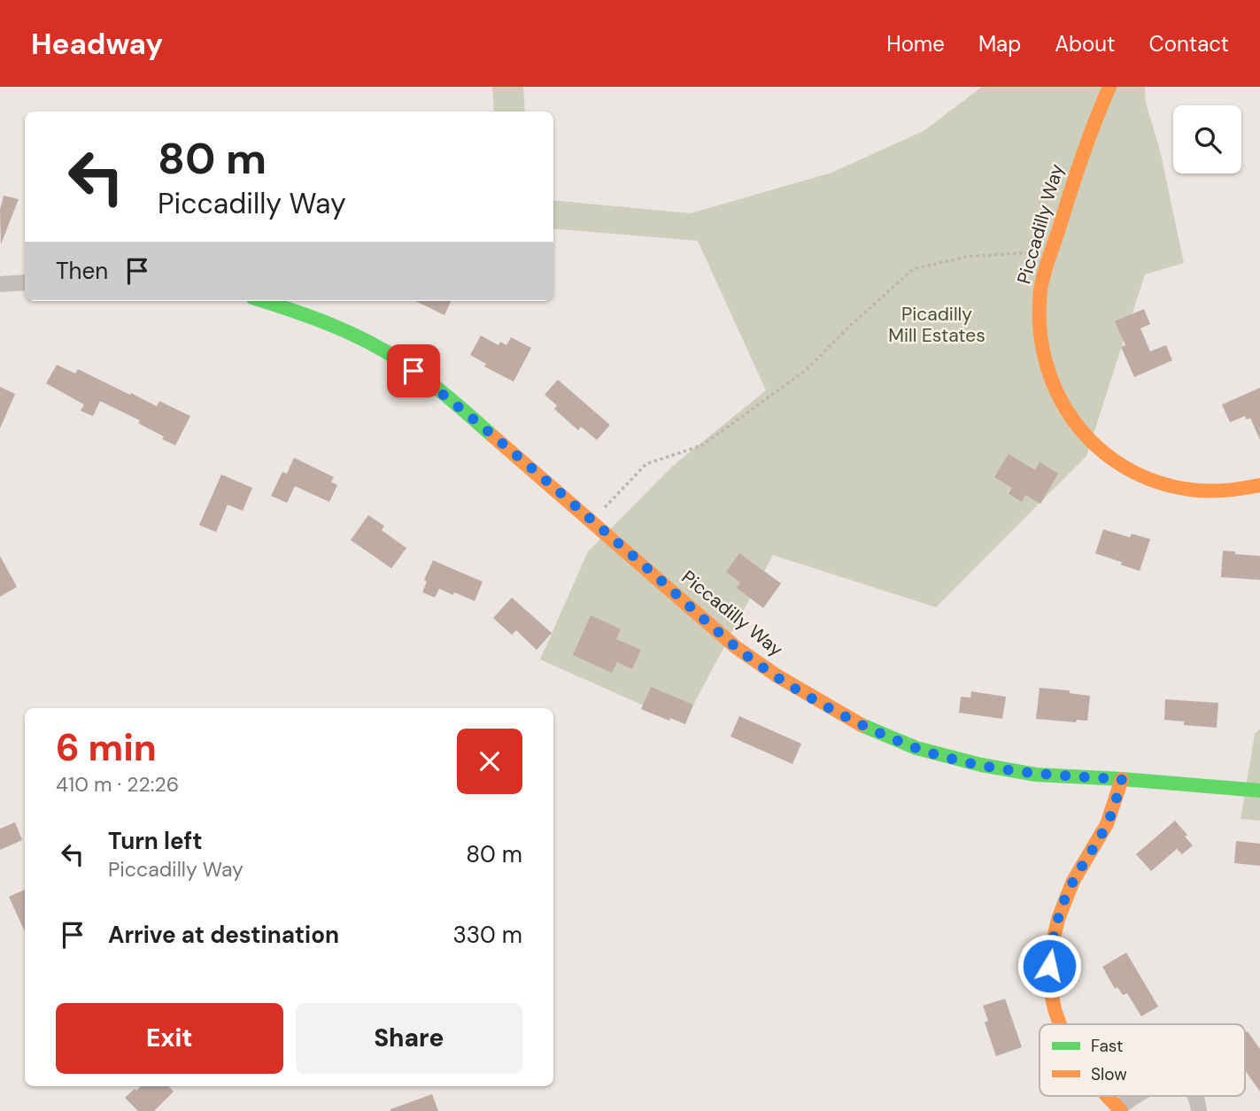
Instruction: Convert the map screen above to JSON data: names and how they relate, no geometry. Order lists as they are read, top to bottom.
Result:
{
  "streets": {
    "street": ["Piccadilly Way"]
  },
  "parks": ["Picadilly Mill Estates"],
  "legend": ["Fast", "Slow"],
  "page": {
    "header": "Headway",
    "nav": [
      "Home",
      "Map",
      "About",
      "Contact"
    ],
    "turn": ["80 m", "Piccadilly Way"],
    "then": "Then",
    "heading": ["6 min", "410 m · 22:26"],
    "list": [
      {
        "name": "Turn left",
        "note": "Piccadilly Way",
        "value": "80 m"
      },
      {
        "name": "Arrive at destination",
        "value": "330 m"
      }
    ],
    "buttons": ["Exit", "Share"]
  }
}
